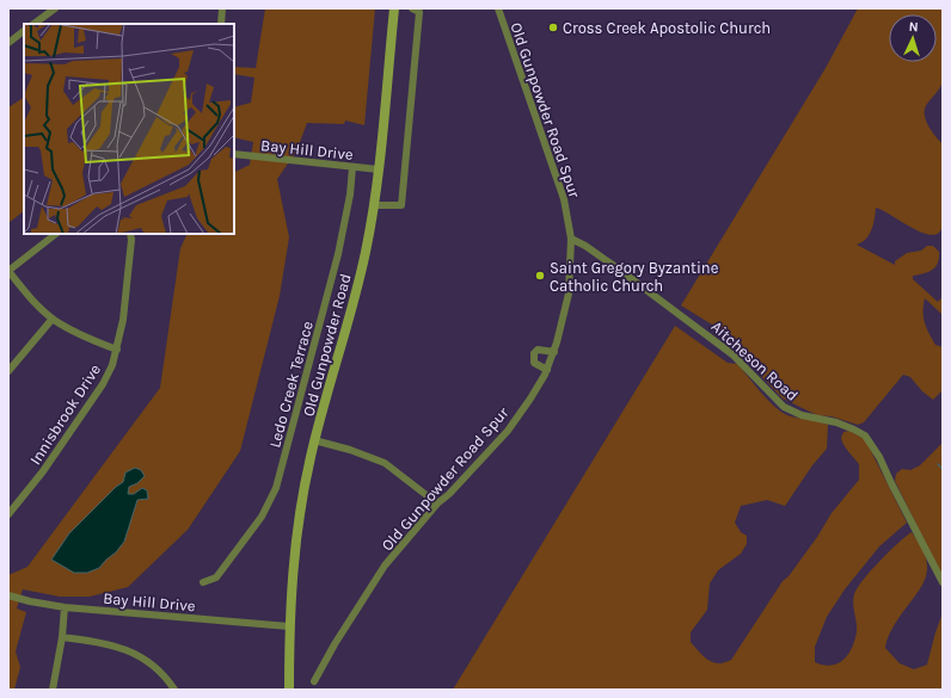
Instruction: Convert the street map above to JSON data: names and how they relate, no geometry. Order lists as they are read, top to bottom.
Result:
{
  "streets": {
    "main road": ["Old Gunpowder Road"],
    "street": [
      "Old Gunpowder Road Spur",
      "Bay Hill Drive",
      "Aitcheson Road",
      "Ledo Creek Terrace",
      "Innisbrook Drive"
    ]
  },
  "crossings": [
    ["Old Gunpowder Road Spur", "Aitcheson Road"],
    ["Bay Hill Drive", "Old Gunpowder Road"],
    ["Bay Hill Drive", "Ledo Creek Terrace"]
  ],
  "places": ["Cross Creek Apostolic Church", "Saint Gregory Byzantine Catholic Church"],
  "north": "top"
}
